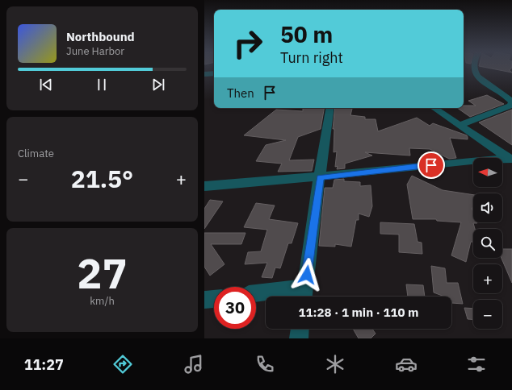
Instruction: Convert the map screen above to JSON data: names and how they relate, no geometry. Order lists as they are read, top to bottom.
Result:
{
  "north": "left",
  "page": {
    "turn": ["50 m", "Turn right"],
    "song": ["Northbound", "June Harbor"],
    "then": "Then",
    "tile": [
      "Climate",
      ["27", "km/h"]
    ],
    "map_buttons": ["+", "−"],
    "heat": ["−", "21.5°", "+"],
    "limit": "30",
    "trip": "11:28 · 1 min · 110 m",
    "tabs": "11:27"
  }
}
